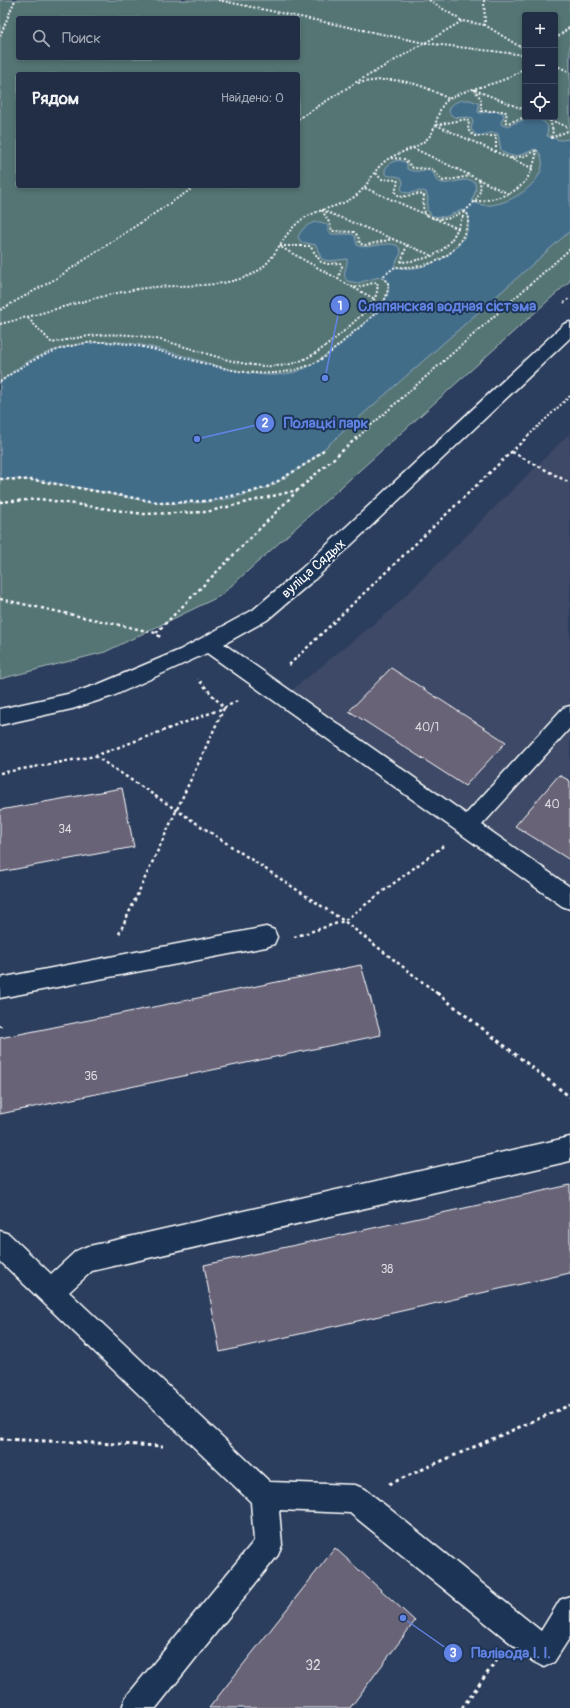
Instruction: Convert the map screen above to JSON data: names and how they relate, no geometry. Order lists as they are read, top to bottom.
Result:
{
  "streets": {
    "street": ["вуліца Сядых"]
  },
  "places": ["Сляпянская водная сістэма", "Полацкі парк", "Палівода І. І."],
  "house_numbers": [
    "40/1",
    "40",
    "34",
    "36",
    "38",
    "32"
  ],
  "page": {
    "map_buttons": ["+", "−"],
    "search": "Поиск",
    "heading": ["Рядом", "Найдено: 0"]
  }
}
